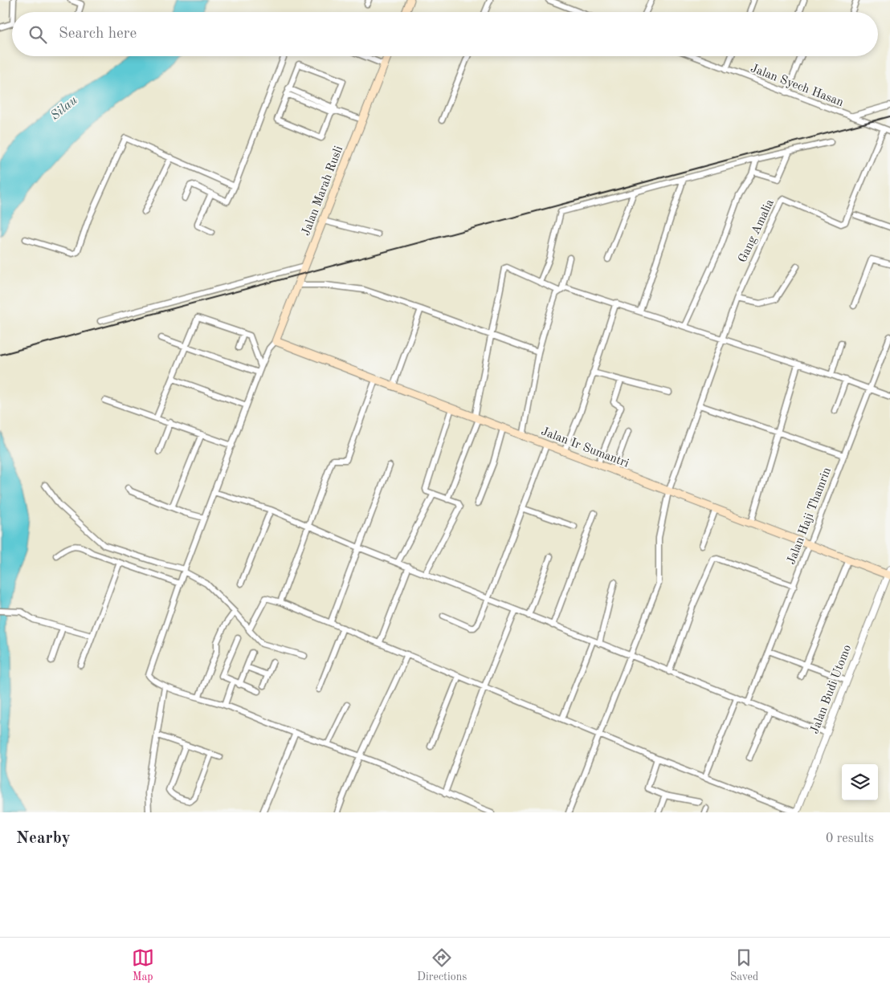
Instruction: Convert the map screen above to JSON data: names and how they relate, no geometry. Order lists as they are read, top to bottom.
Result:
{
  "streets": {
    "main road": ["Jalan Marah Rusli", "Jalan Ir Sumantri"],
    "street": [
      "Jalan Syech Hasan",
      "Gang Amalia",
      "Jalan Haji Thamrin",
      "Jalan Budi Utomo"
    ]
  },
  "crossings": [
    ["Jalan Syech Hasan", "Gang Amalia"],
    ["Jalan Marah Rusli", "Jalan Ir Sumantri"],
    ["Gang Amalia", "Jalan Ir Sumantri"],
    ["Jalan Ir Sumantri", "Jalan Haji Thamrin"],
    ["Jalan Ir Sumantri", "Jalan Budi Utomo"]
  ],
  "water": ["Silau"],
  "page": {
    "search": "Search here",
    "heading": ["Nearby", "0 results"],
    "nav": ["Map", "Directions", "Saved"]
  }
}
